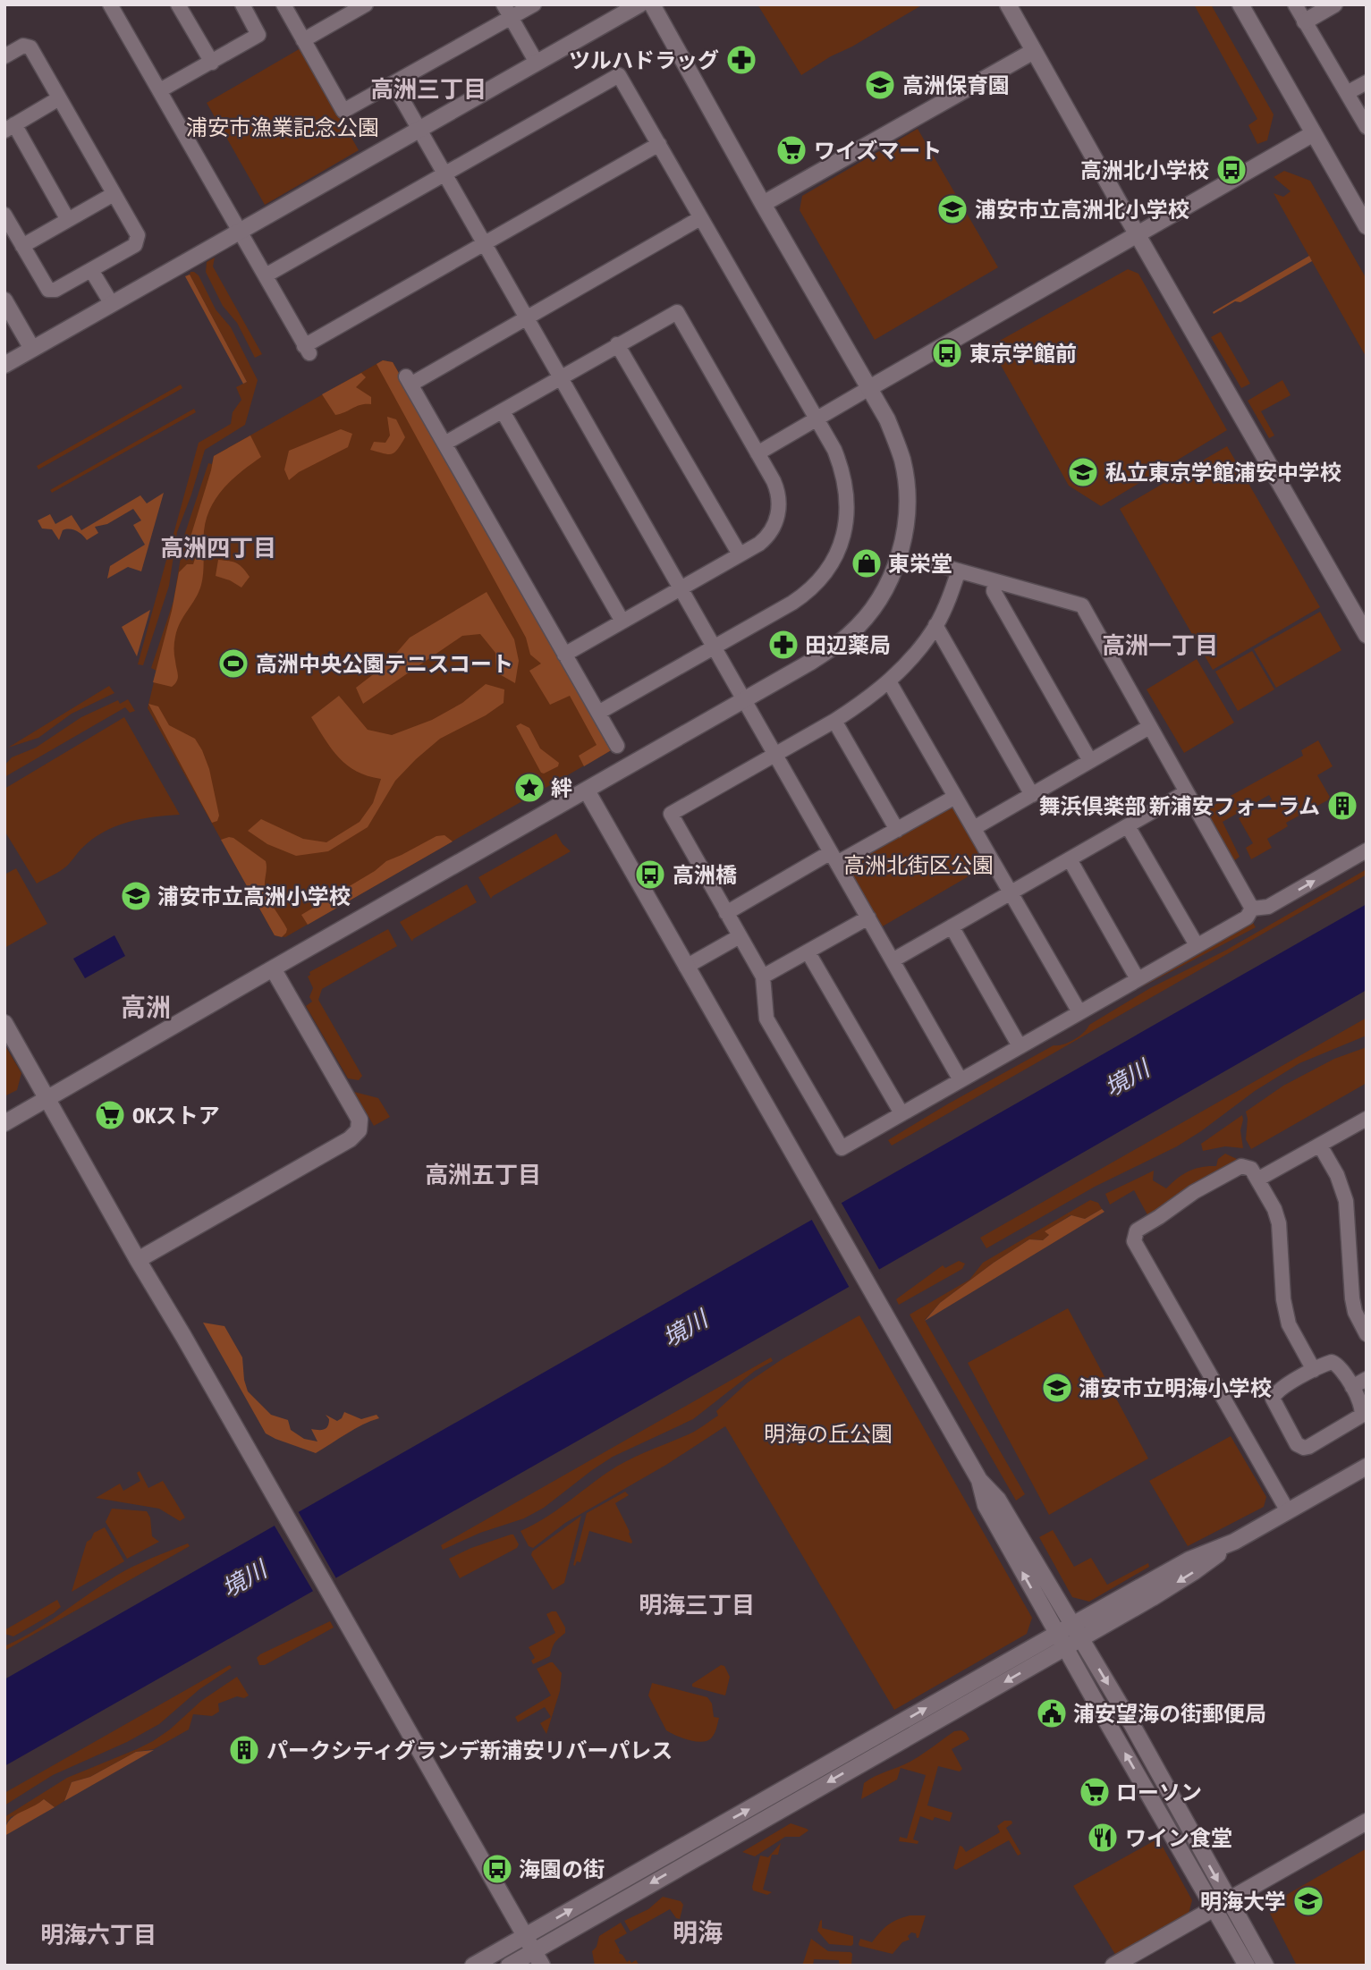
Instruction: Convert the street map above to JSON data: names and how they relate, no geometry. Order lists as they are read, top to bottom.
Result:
{
  "districts": [
    "高洲三丁目",
    "高洲四丁目",
    "高洲一丁目",
    "高洲",
    "高洲五丁目",
    "明海三丁目",
    "明海",
    "明海六丁目"
  ],
  "water": ["境川"],
  "parks": ["浦安市漁業記念公園", "高洲北街区公園", "明海の丘公園"],
  "places": {
    "pharmacy": ["ツルハドラッグ", "田辺薬局"],
    "school or university": [
      "高洲保育園",
      "浦安市立高洲北小学校",
      "私立東京学館浦安中学校",
      "浦安市立高洲小学校",
      "浦安市立明海小学校",
      "明海大学"
    ],
    "supermarket": ["ワイズマート", "OKストア", "ローソン"],
    "bus stop": [
      "高洲北小学校",
      "東京学館前",
      "高洲橋",
      "海園の街"
    ],
    "shop": ["東栄堂"],
    "sports": ["高洲中央公園テニスコート"],
    "place": ["絆"],
    "building": ["舞浜倶楽部 新浦安フォーラム", "パークシティグランデ新浦安リバーパレス"],
    "public building": ["浦安望海の街郵便局"],
    "restaurant": ["ワイン食堂"]
  }
}
